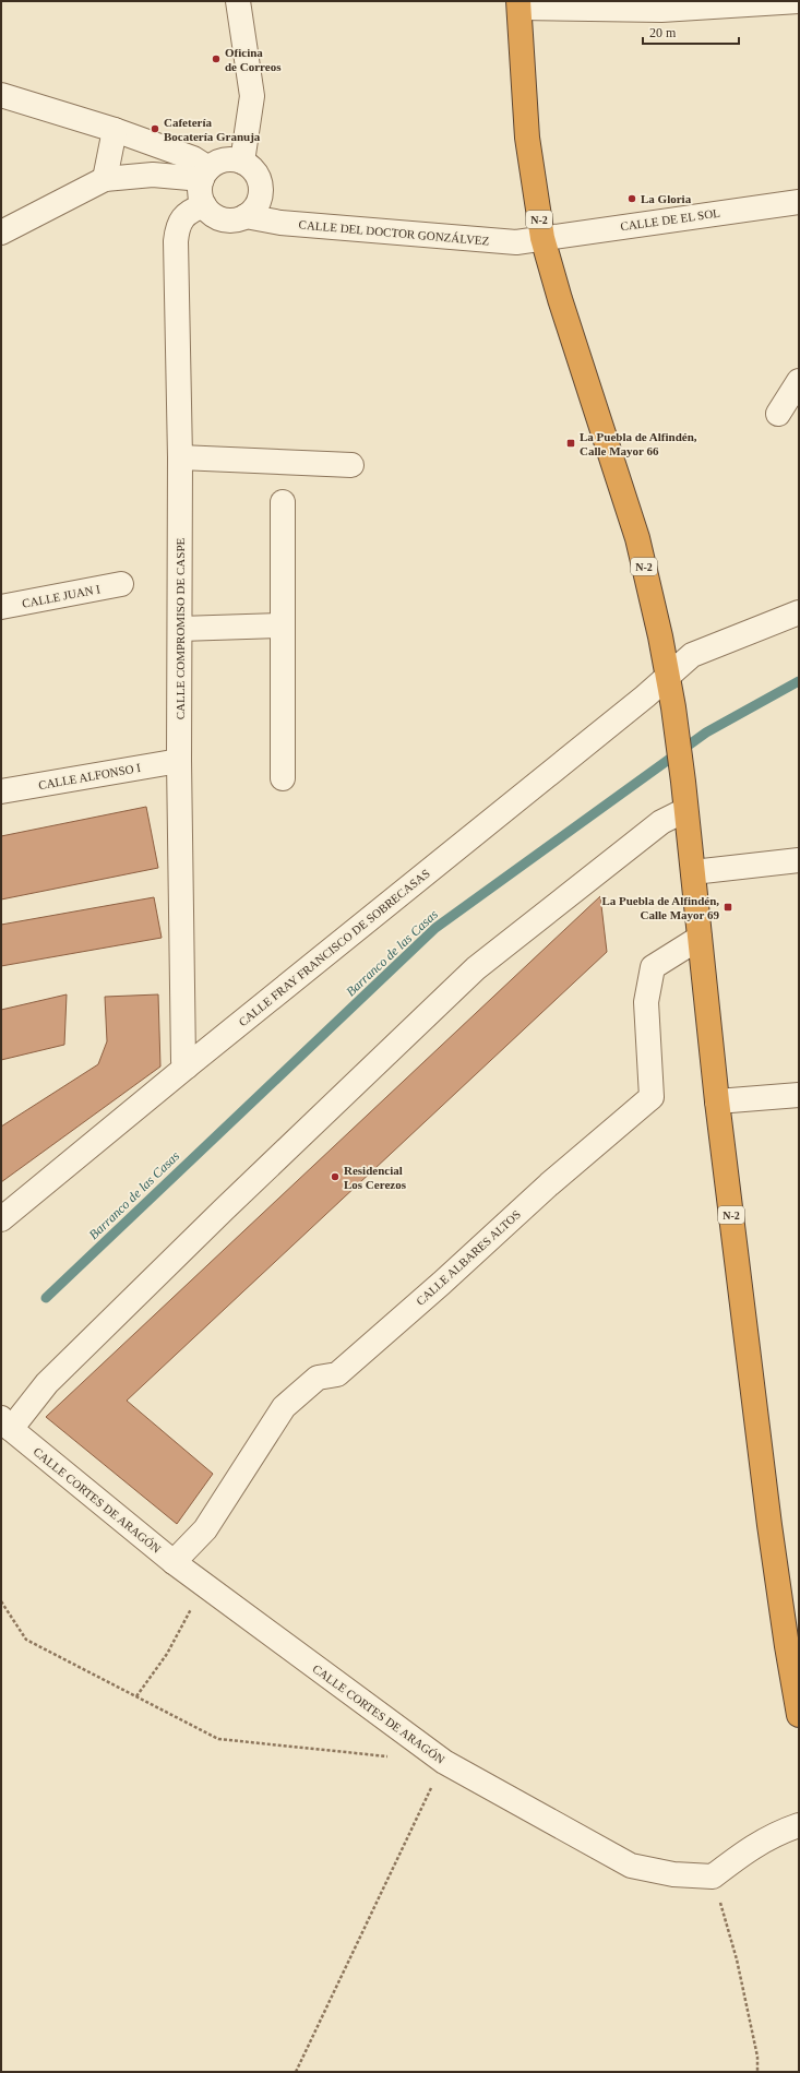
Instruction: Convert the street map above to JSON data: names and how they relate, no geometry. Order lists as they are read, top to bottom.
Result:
{
  "streets": {
    "highway": ["N-2"],
    "street": [
      "CALLE DE EL SOL",
      "CALLE DEL DOCTOR GONZÁLVEZ",
      "CALLE JUAN I",
      "CALLE COMPROMISO DE CASPE",
      "CALLE ALFONSO I",
      "CALLE FRAY FRANCISCO DE SOBRECASAS",
      "CALLE ALBARES ALTOS",
      "CALLE CORTES DE ARAGÓN"
    ]
  },
  "crossings": [
    ["N-2", "CALLE DE EL SOL"],
    ["N-2", "CALLE DEL DOCTOR GONZÁLVEZ"],
    ["N-2", "CALLE FRAY FRANCISCO DE SOBRECASAS"],
    ["N-2", "CALLE ALBARES ALTOS"],
    ["CALLE DE EL SOL", "CALLE DEL DOCTOR GONZÁLVEZ"],
    ["CALLE DEL DOCTOR GONZÁLVEZ", "CALLE COMPROMISO DE CASPE"],
    ["CALLE COMPROMISO DE CASPE", "CALLE ALFONSO I"],
    ["CALLE COMPROMISO DE CASPE", "CALLE FRAY FRANCISCO DE SOBRECASAS"],
    ["CALLE ALBARES ALTOS", "CALLE CORTES DE ARAGÓN"]
  ],
  "water": ["Barranco de las Casas"],
  "places": {
    "other": [
      "Oficina de Correos",
      "Cafetería Bocatería Granuja",
      "La Gloria",
      "Residencial Los Cerezos"
    ],
    "transit": ["La Puebla de Alfindén, Calle Mayor 66", "La Puebla de Alfindén, Calle Mayor 69"]
  },
  "scale_bar": "20 m"
}
